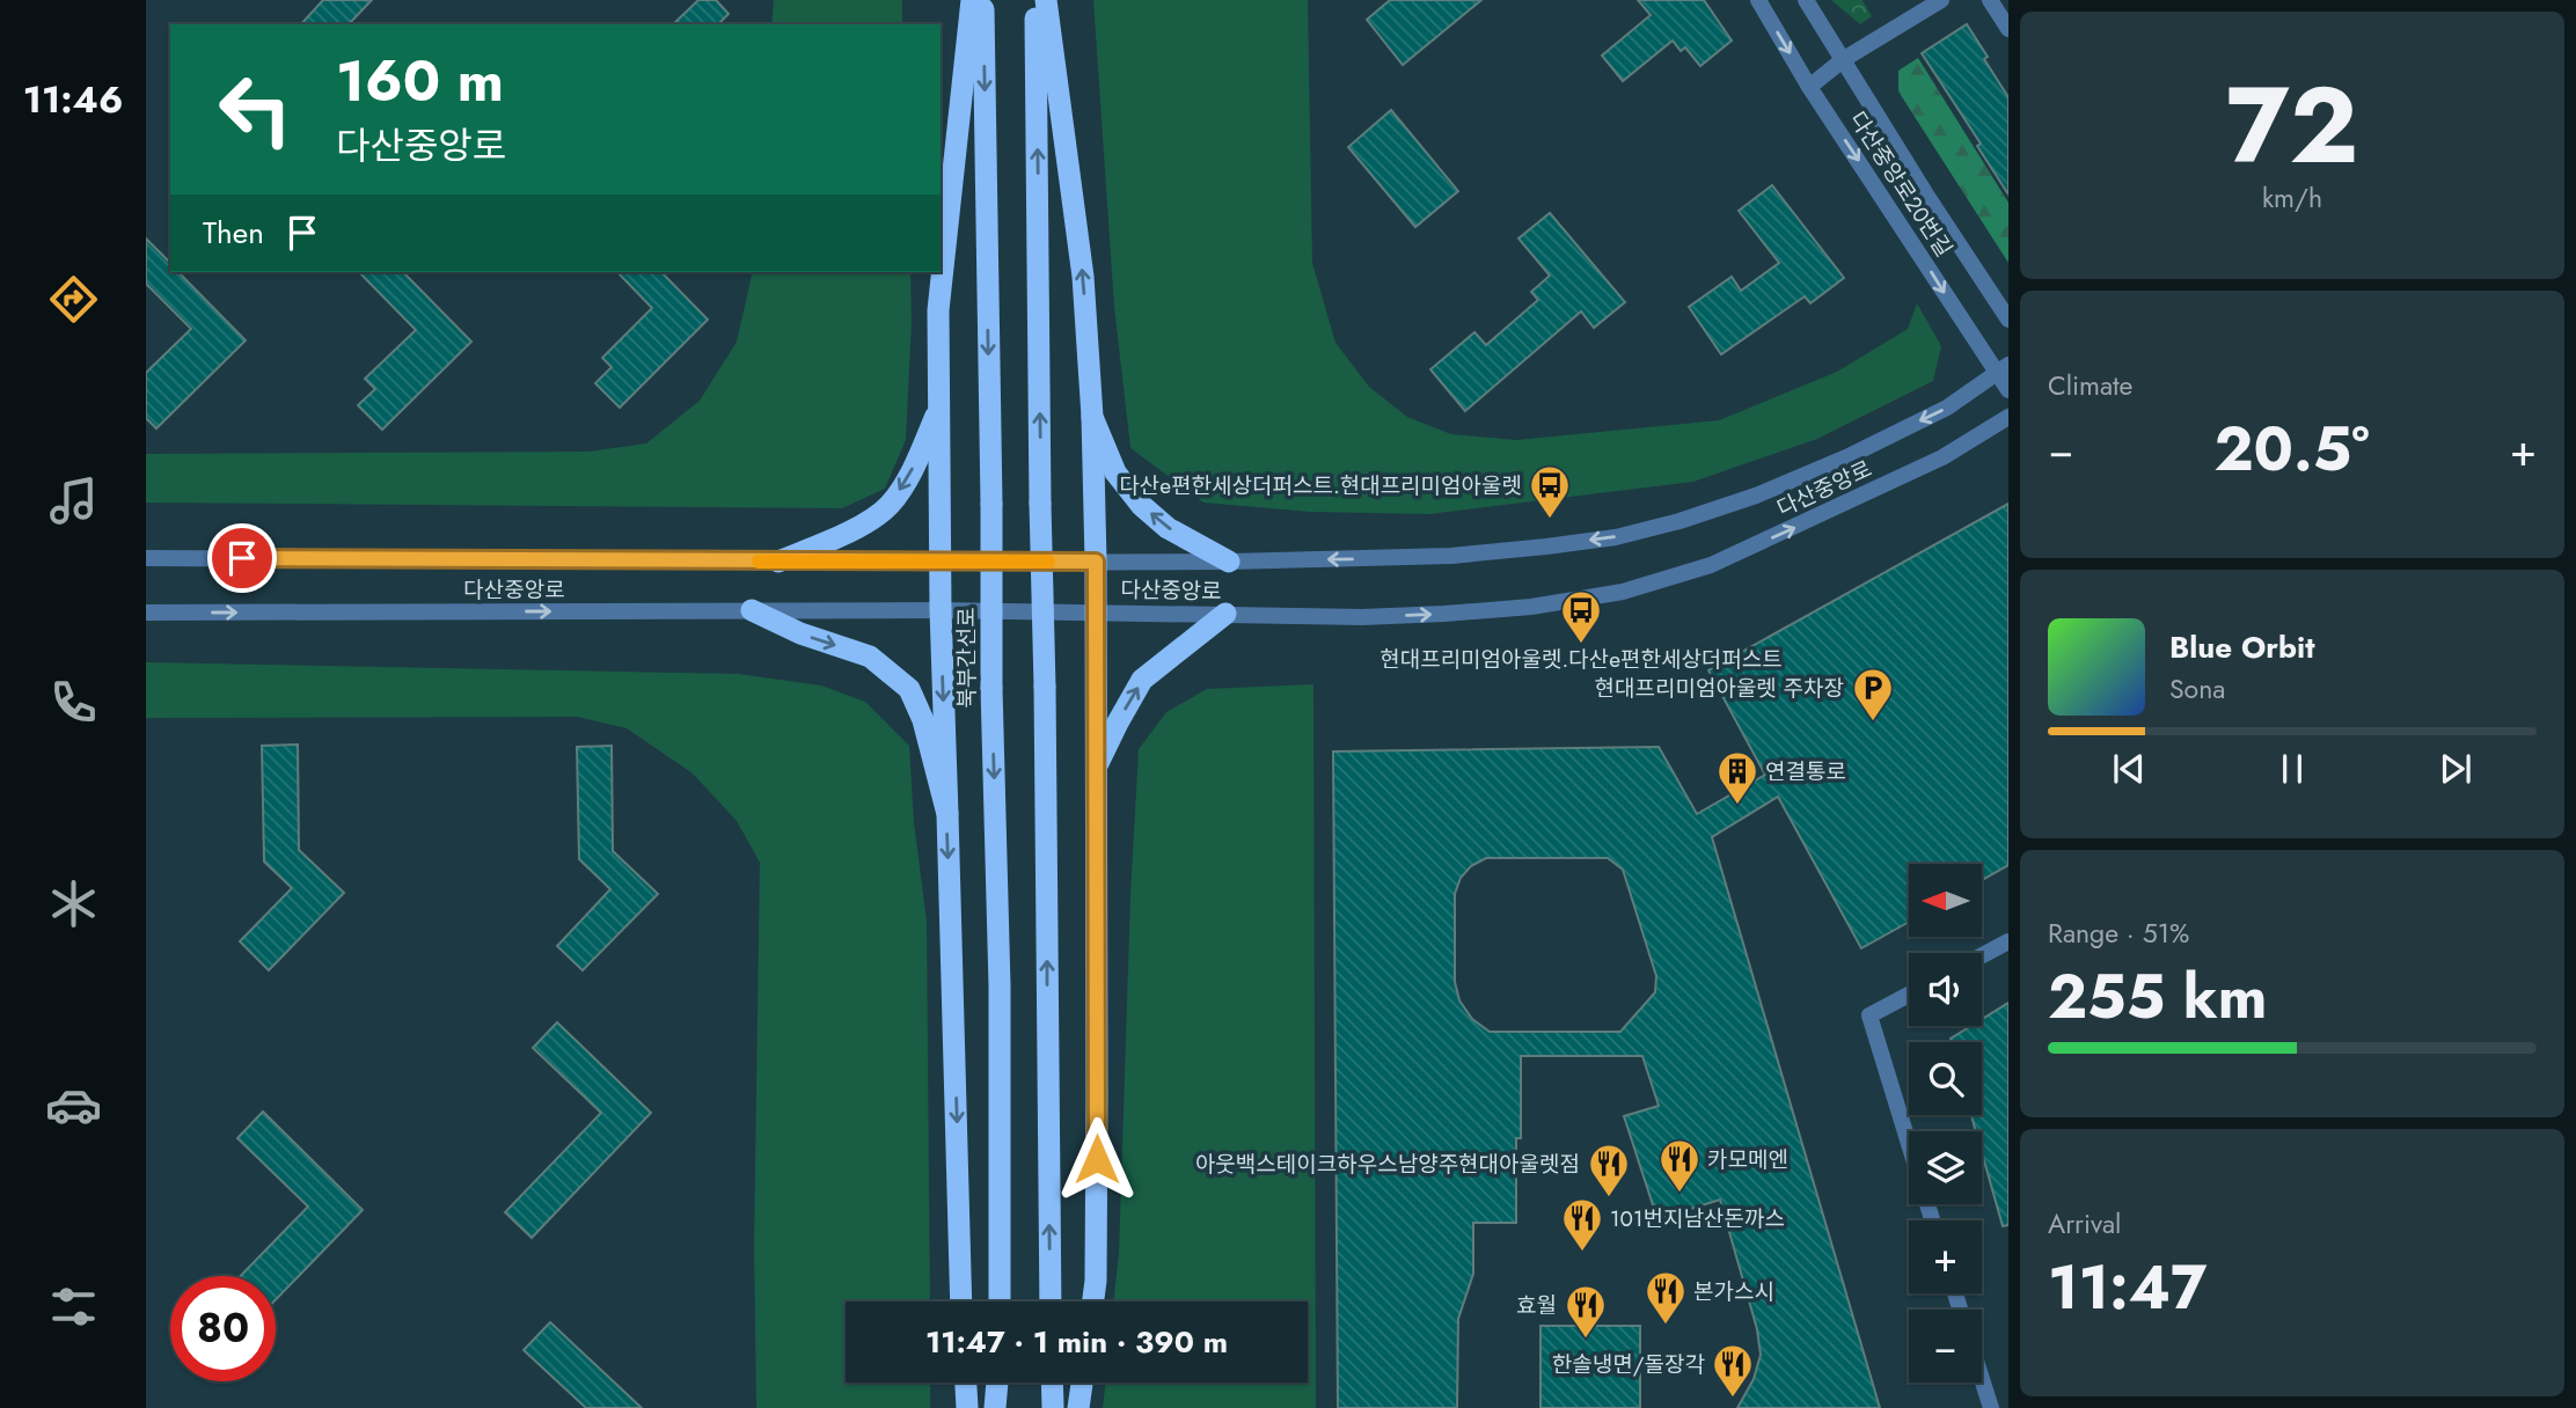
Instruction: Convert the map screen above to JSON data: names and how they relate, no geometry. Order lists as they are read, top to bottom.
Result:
{
  "streets": {
    "highway": ["북부간선로"],
    "street": ["다산중앙로20번길", "다산중앙로"]
  },
  "crossings": [
    ["다산중앙로20번길", "다산중앙로"]
  ],
  "places": {
    "bus stop": ["다산e편한세상더퍼스트.현대프리미엄아울렛", "현대프리미엄아울렛.다산e편한세상더퍼스트"],
    "parking": ["현대프리미엄아울렛 주차장"],
    "building": ["연결통로"],
    "restaurant": [
      "카모메엔",
      "아웃백스테이크하우스남양주현대아울렛점",
      "101번지남산돈까스",
      "본가스시",
      "효월",
      "한솔냉면/돌장각"
    ]
  },
  "north": "left",
  "page": {
    "tabs": "11:46",
    "tile": [
      ["72", "km/h"],
      "Climate",
      ["Range · 51%", "255 km"],
      ["Arrival", "11:47"]
    ],
    "turn": ["160 m", "다산중앙로"],
    "then": "Then",
    "heat": ["−", "20.5°", "+"],
    "song": ["Blue Orbit", "Sona"],
    "map_buttons": ["+", "−"],
    "limit": "80",
    "trip": "11:47 · 1 min · 390 m"
  }
}
